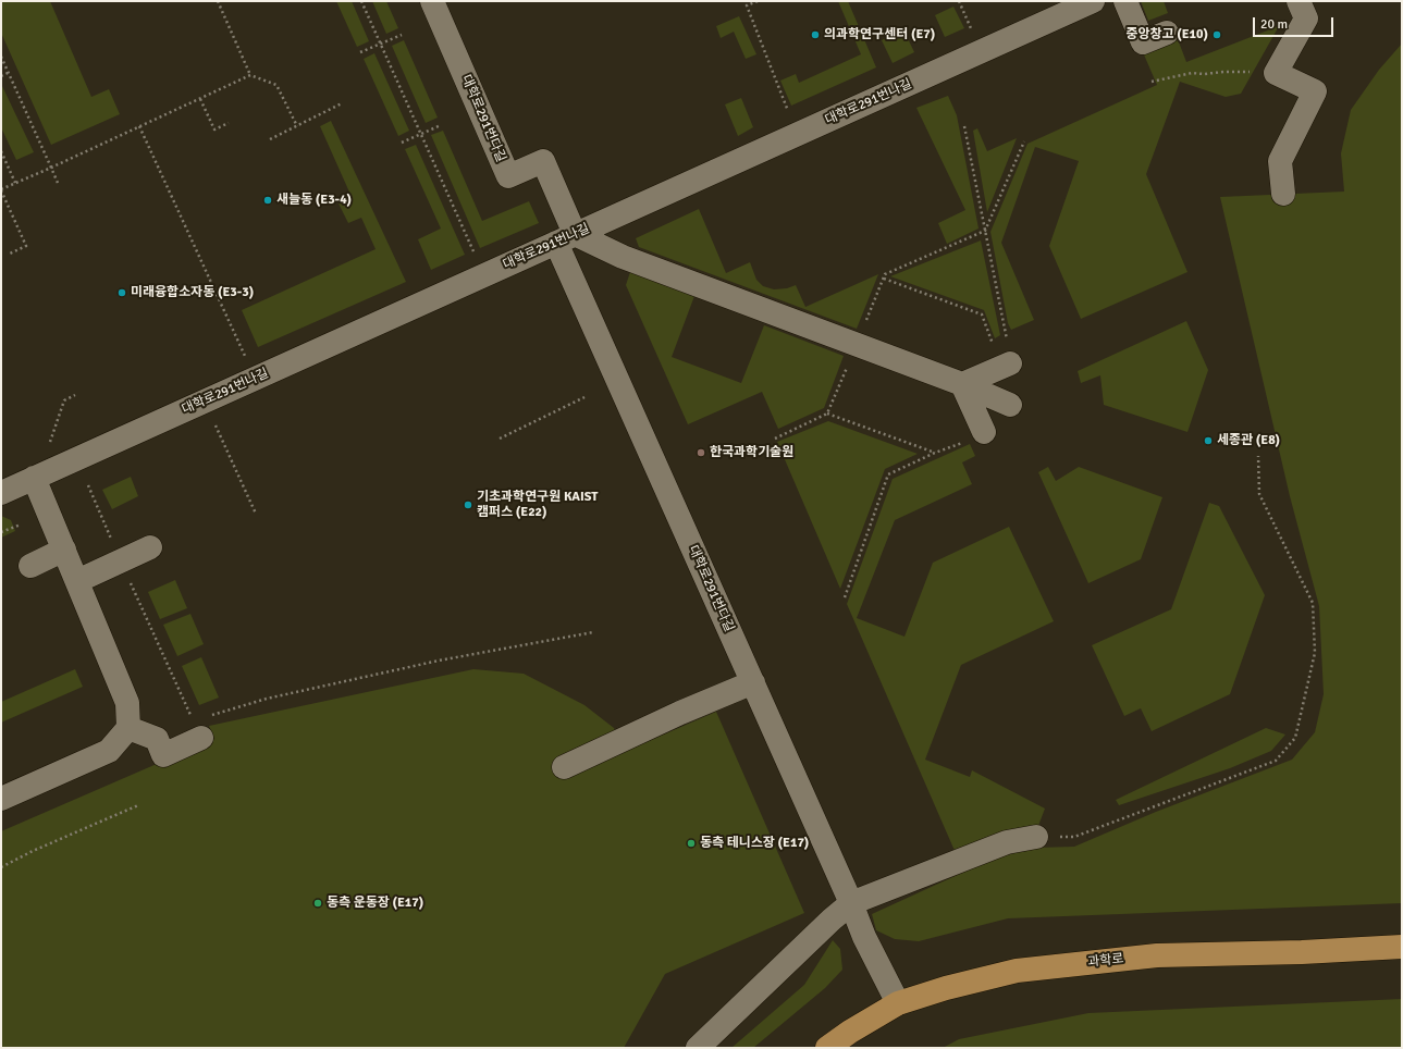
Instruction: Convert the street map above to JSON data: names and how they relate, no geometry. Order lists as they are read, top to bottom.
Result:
{
  "streets": {
    "main road": ["과학로"],
    "street": ["대학로291번나길", "대학로291번다길"]
  },
  "crossings": [
    ["대학로291번나길", "대학로291번다길"],
    ["대학로291번다길", "과학로"]
  ],
  "places": [
    "의과학연구센터 (E7)",
    "중앙창고 (E10)",
    "새늘동 (E3-4)",
    "미래융합소자동 (E3-3)",
    "세종관 (E8)",
    "한국과학기술원",
    "기초과학연구원 KAIST 캠퍼스 (E22)",
    "동측 테니스장 (E17)",
    "동측 운동장 (E17)"
  ],
  "scale_bar": "20 m"
}
